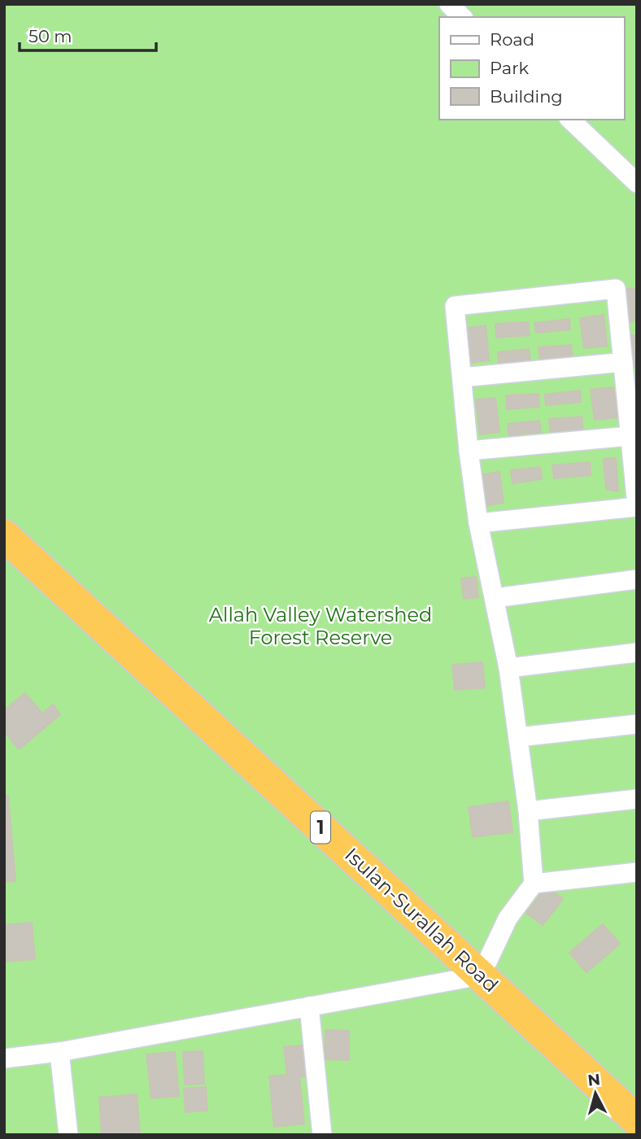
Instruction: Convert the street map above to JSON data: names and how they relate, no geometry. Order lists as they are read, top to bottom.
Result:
{
  "streets": {
    "highway": ["1", "Isulan-Surallah Road"]
  },
  "parks": ["Allah Valley Watershed Forest Reserve"],
  "legend": ["Road", "Park", "Building"],
  "scale_bar": "50 m",
  "north": "top"
}
